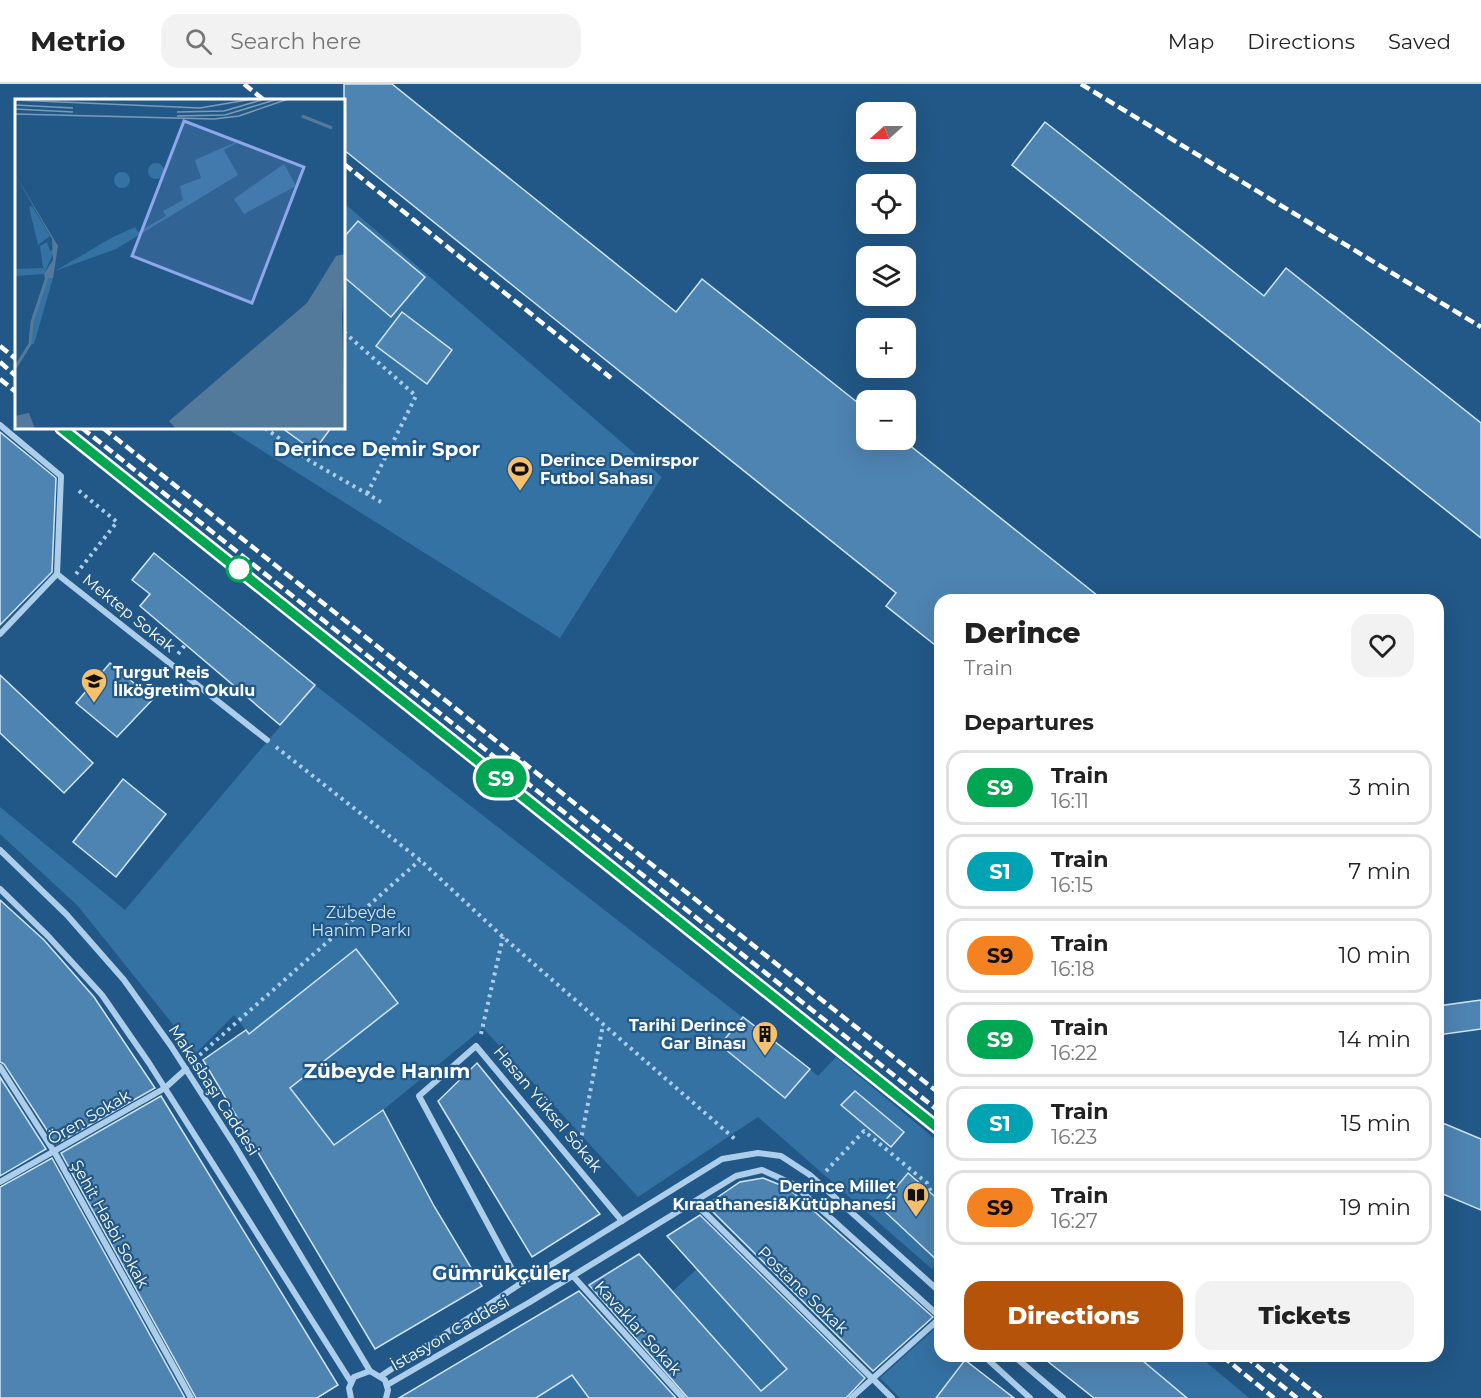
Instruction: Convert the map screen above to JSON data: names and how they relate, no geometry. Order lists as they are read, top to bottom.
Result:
{
  "streets": {
    "street": [
      "Mektep Sokak",
      "Makasbaşı Caddesi",
      "Hasan Yüksel Sokak",
      "Ören Sokak",
      "Şehit Hasbi Sokak",
      "Postane Sokak",
      "Kavaklar Sokak",
      "İstasyon Caddesi"
    ]
  },
  "crossings": [
    ["Makasbaşı Caddesi", "Ören Sokak"],
    ["Makasbaşı Caddesi", "İstasyon Caddesi"],
    ["Hasan Yüksel Sokak", "İstasyon Caddesi"],
    ["Ören Sokak", "Şehit Hasbi Sokak"],
    ["Postane Sokak", "İstasyon Caddesi"],
    ["Kavaklar Sokak", "İstasyon Caddesi"]
  ],
  "districts": ["Derince Demir Spor", "Zübeyde Hanım", "Gümrükçüler"],
  "parks": ["Zübeyde Hanım Parkı"],
  "places": {
    "sports": ["Derince Demirspor Futbol Sahası"],
    "school or university": ["Turgut Reis İlköğretim Okulu"],
    "building": ["Tarihi Derince Gar Binası"],
    "library": ["Derince Millet Kıraathanesi&Kütüphanesi"]
  },
  "north": "left",
  "page": {
    "header": "Metrio",
    "search": "Search here",
    "nav": ["Map", "Directions", "Saved"],
    "on_map": "S9",
    "map_buttons": ["+", "−"],
    "heading": [
      ["Derince", "Train"],
      "Departures"
    ],
    "list": [
      {
        "mark": "S9",
        "name": "Train",
        "note": "16:11",
        "value": "3 min"
      },
      {
        "mark": "S1",
        "name": "Train",
        "note": "16:15",
        "value": "7 min"
      },
      {
        "mark": "S9",
        "name": "Train",
        "note": "16:18",
        "value": "10 min"
      },
      {
        "mark": "S9",
        "name": "Train",
        "note": "16:22",
        "value": "14 min"
      },
      {
        "mark": "S1",
        "name": "Train",
        "note": "16:23",
        "value": "15 min"
      },
      {
        "mark": "S9",
        "name": "Train",
        "note": "16:27",
        "value": "19 min"
      }
    ],
    "buttons": ["Directions", "Tickets"]
  }
}
